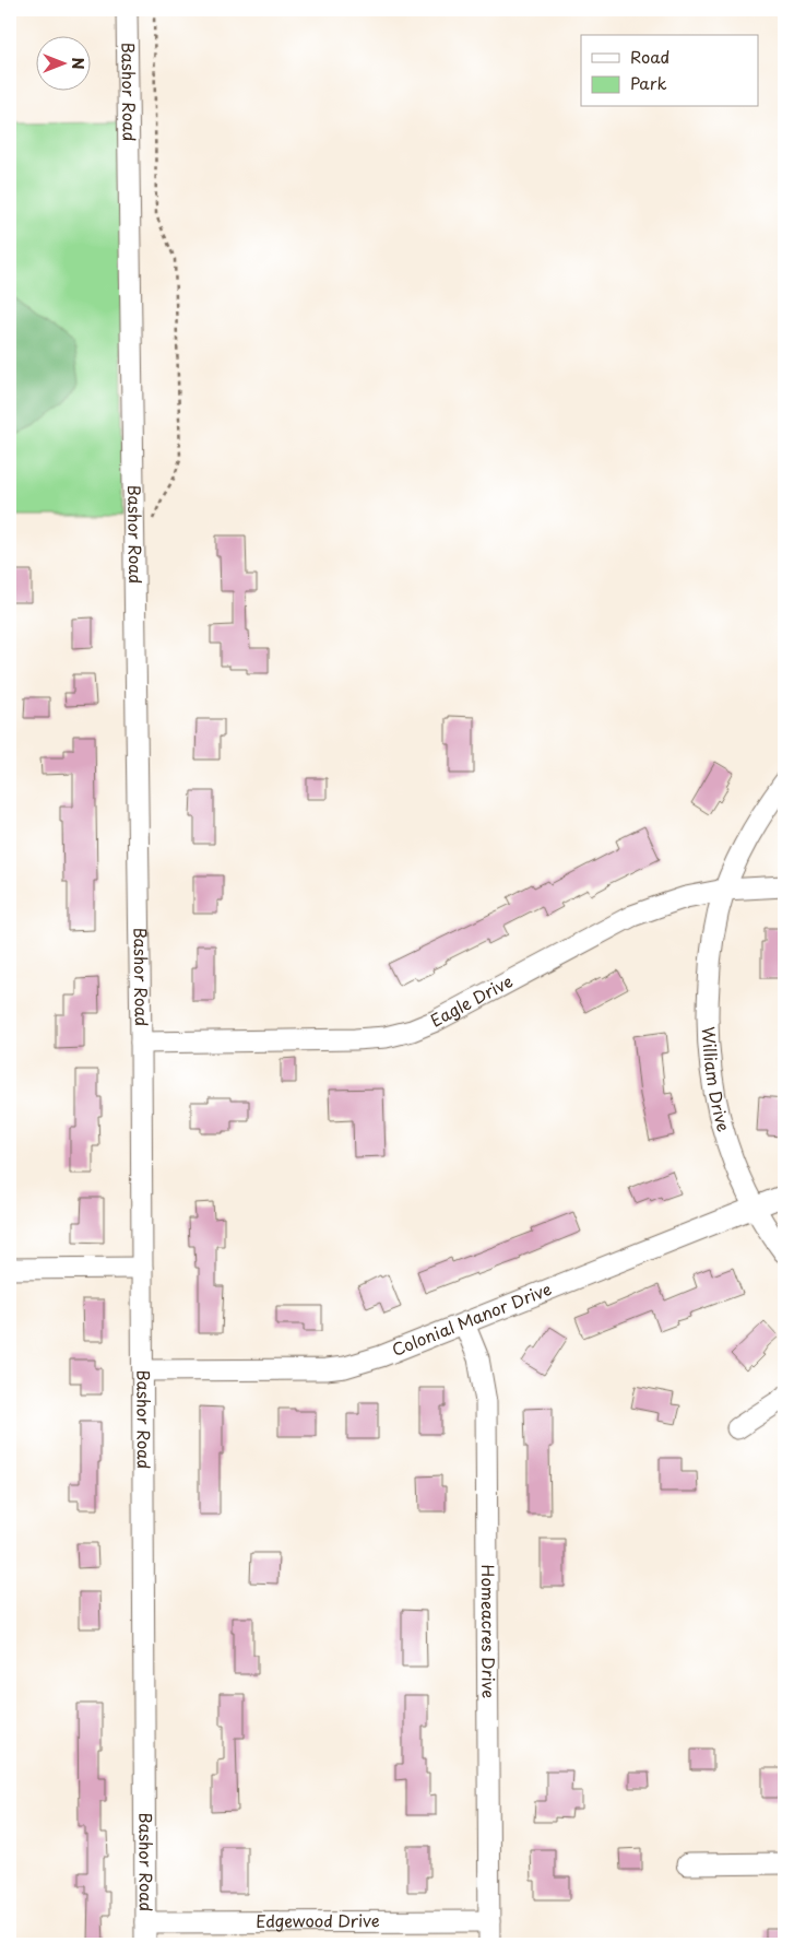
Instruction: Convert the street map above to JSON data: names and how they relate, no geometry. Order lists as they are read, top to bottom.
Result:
{
  "streets": {
    "street": [
      "Bashor Road",
      "Eagle Drive",
      "William Drive",
      "Colonial Manor Drive",
      "Homeacres Drive",
      "Edgewood Drive"
    ]
  },
  "crossings": [
    ["Bashor Road", "Eagle Drive"],
    ["Bashor Road", "Colonial Manor Drive"],
    ["Bashor Road", "Edgewood Drive"],
    ["Eagle Drive", "William Drive"],
    ["William Drive", "Colonial Manor Drive"],
    ["Colonial Manor Drive", "Homeacres Drive"],
    ["Homeacres Drive", "Edgewood Drive"]
  ],
  "legend": ["Road", "Park"],
  "north": "right"
}
